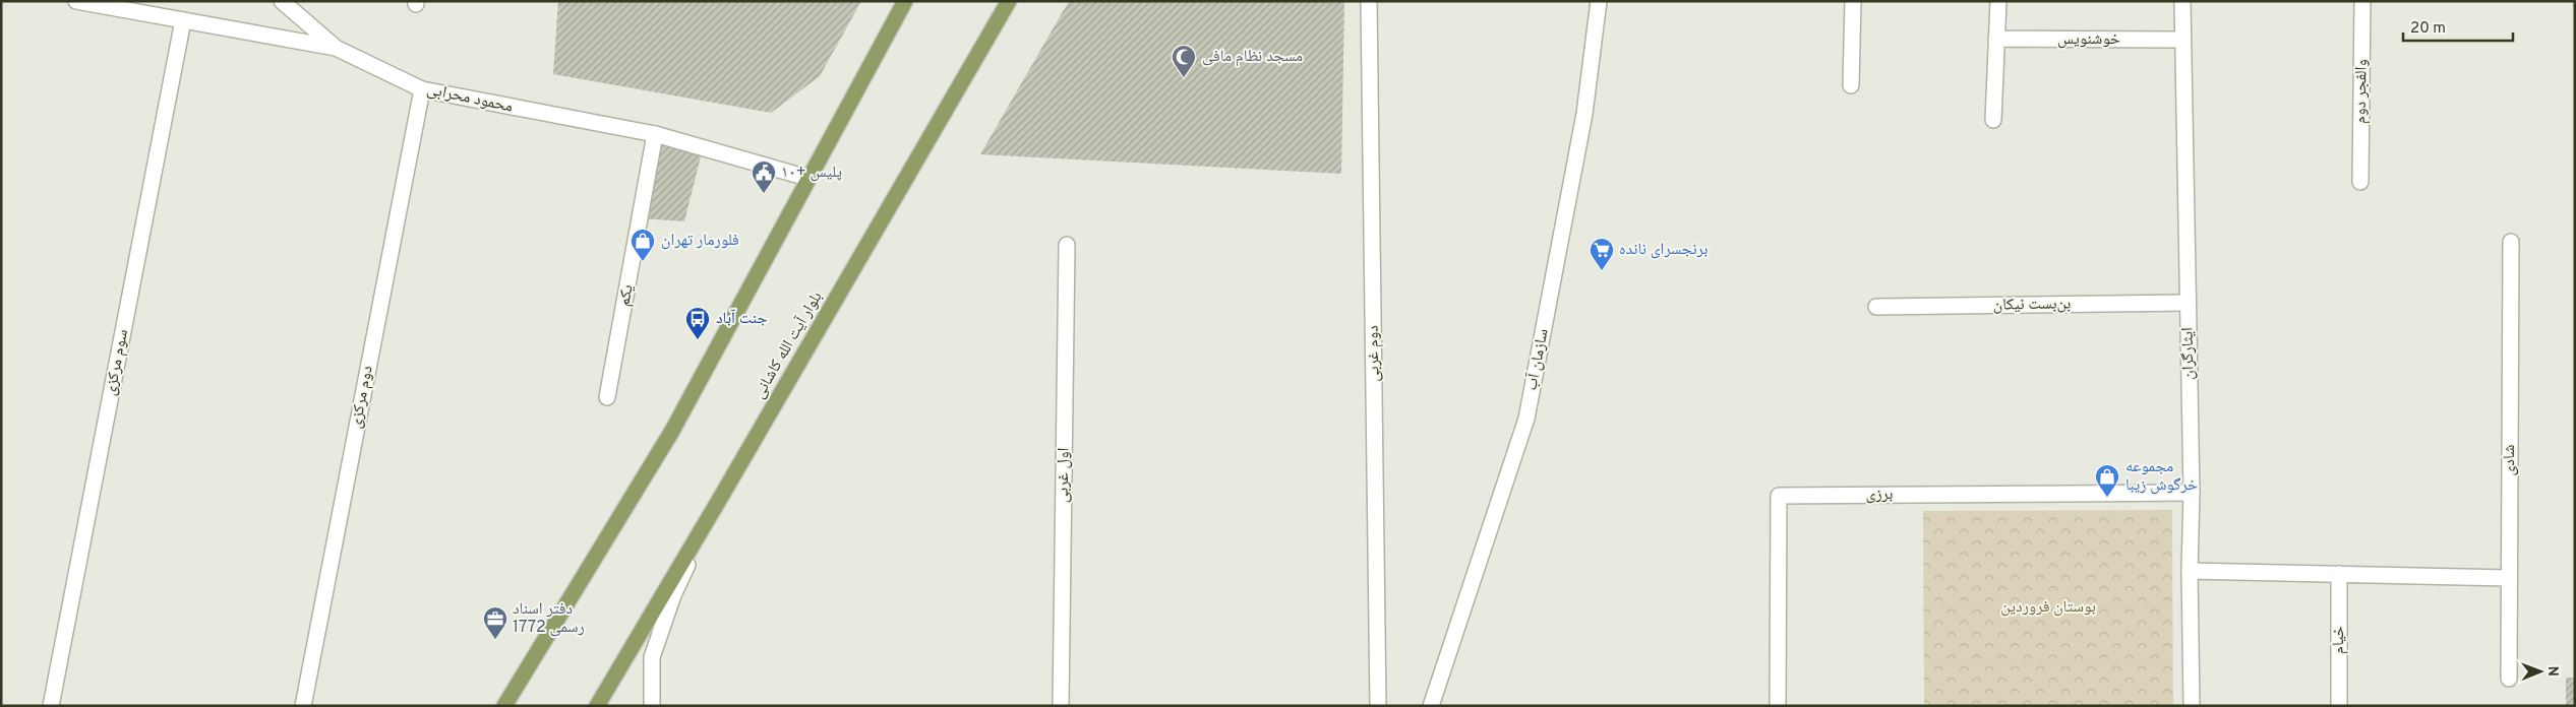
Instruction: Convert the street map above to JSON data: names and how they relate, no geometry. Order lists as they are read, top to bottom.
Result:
{
  "streets": {
    "main road": ["بلوار آیت الله کاشانی"],
    "street": [
      "خوشنویس",
      "والفجر دوم",
      "محمود محرابی",
      "یکم",
      "بن‌بست نیکان",
      "دوم غربی",
      "ایثارگران",
      "سازمان آب",
      "سوم مرکزی",
      "دوم مرکزی",
      "شادی",
      "اول غربی",
      "برزی",
      "خیام"
    ]
  },
  "crossings": [
    ["خوشنویس", "ایثارگران"],
    ["محمود محرابی", "یکم"],
    ["محمود محرابی", "سوم مرکزی"],
    ["محمود محرابی", "دوم مرکزی"],
    ["بن‌بست نیکان", "ایثارگران"],
    ["ایثارگران", "برزی"]
  ],
  "parks": ["بوستان فروردین"],
  "places": {
    "mosque": ["مسجد نظام مافی"],
    "public building": ["پلیس +۱۰"],
    "shop": ["فلورمار تهران", "مجموعه خرگوش زیبا"],
    "supermarket": ["برنجسرای نانده"],
    "bus stop": ["جنت آباد"],
    "office": ["دفتر اسناد رسمی 1772"]
  },
  "scale_bar": "20 m",
  "north": "right"
}
